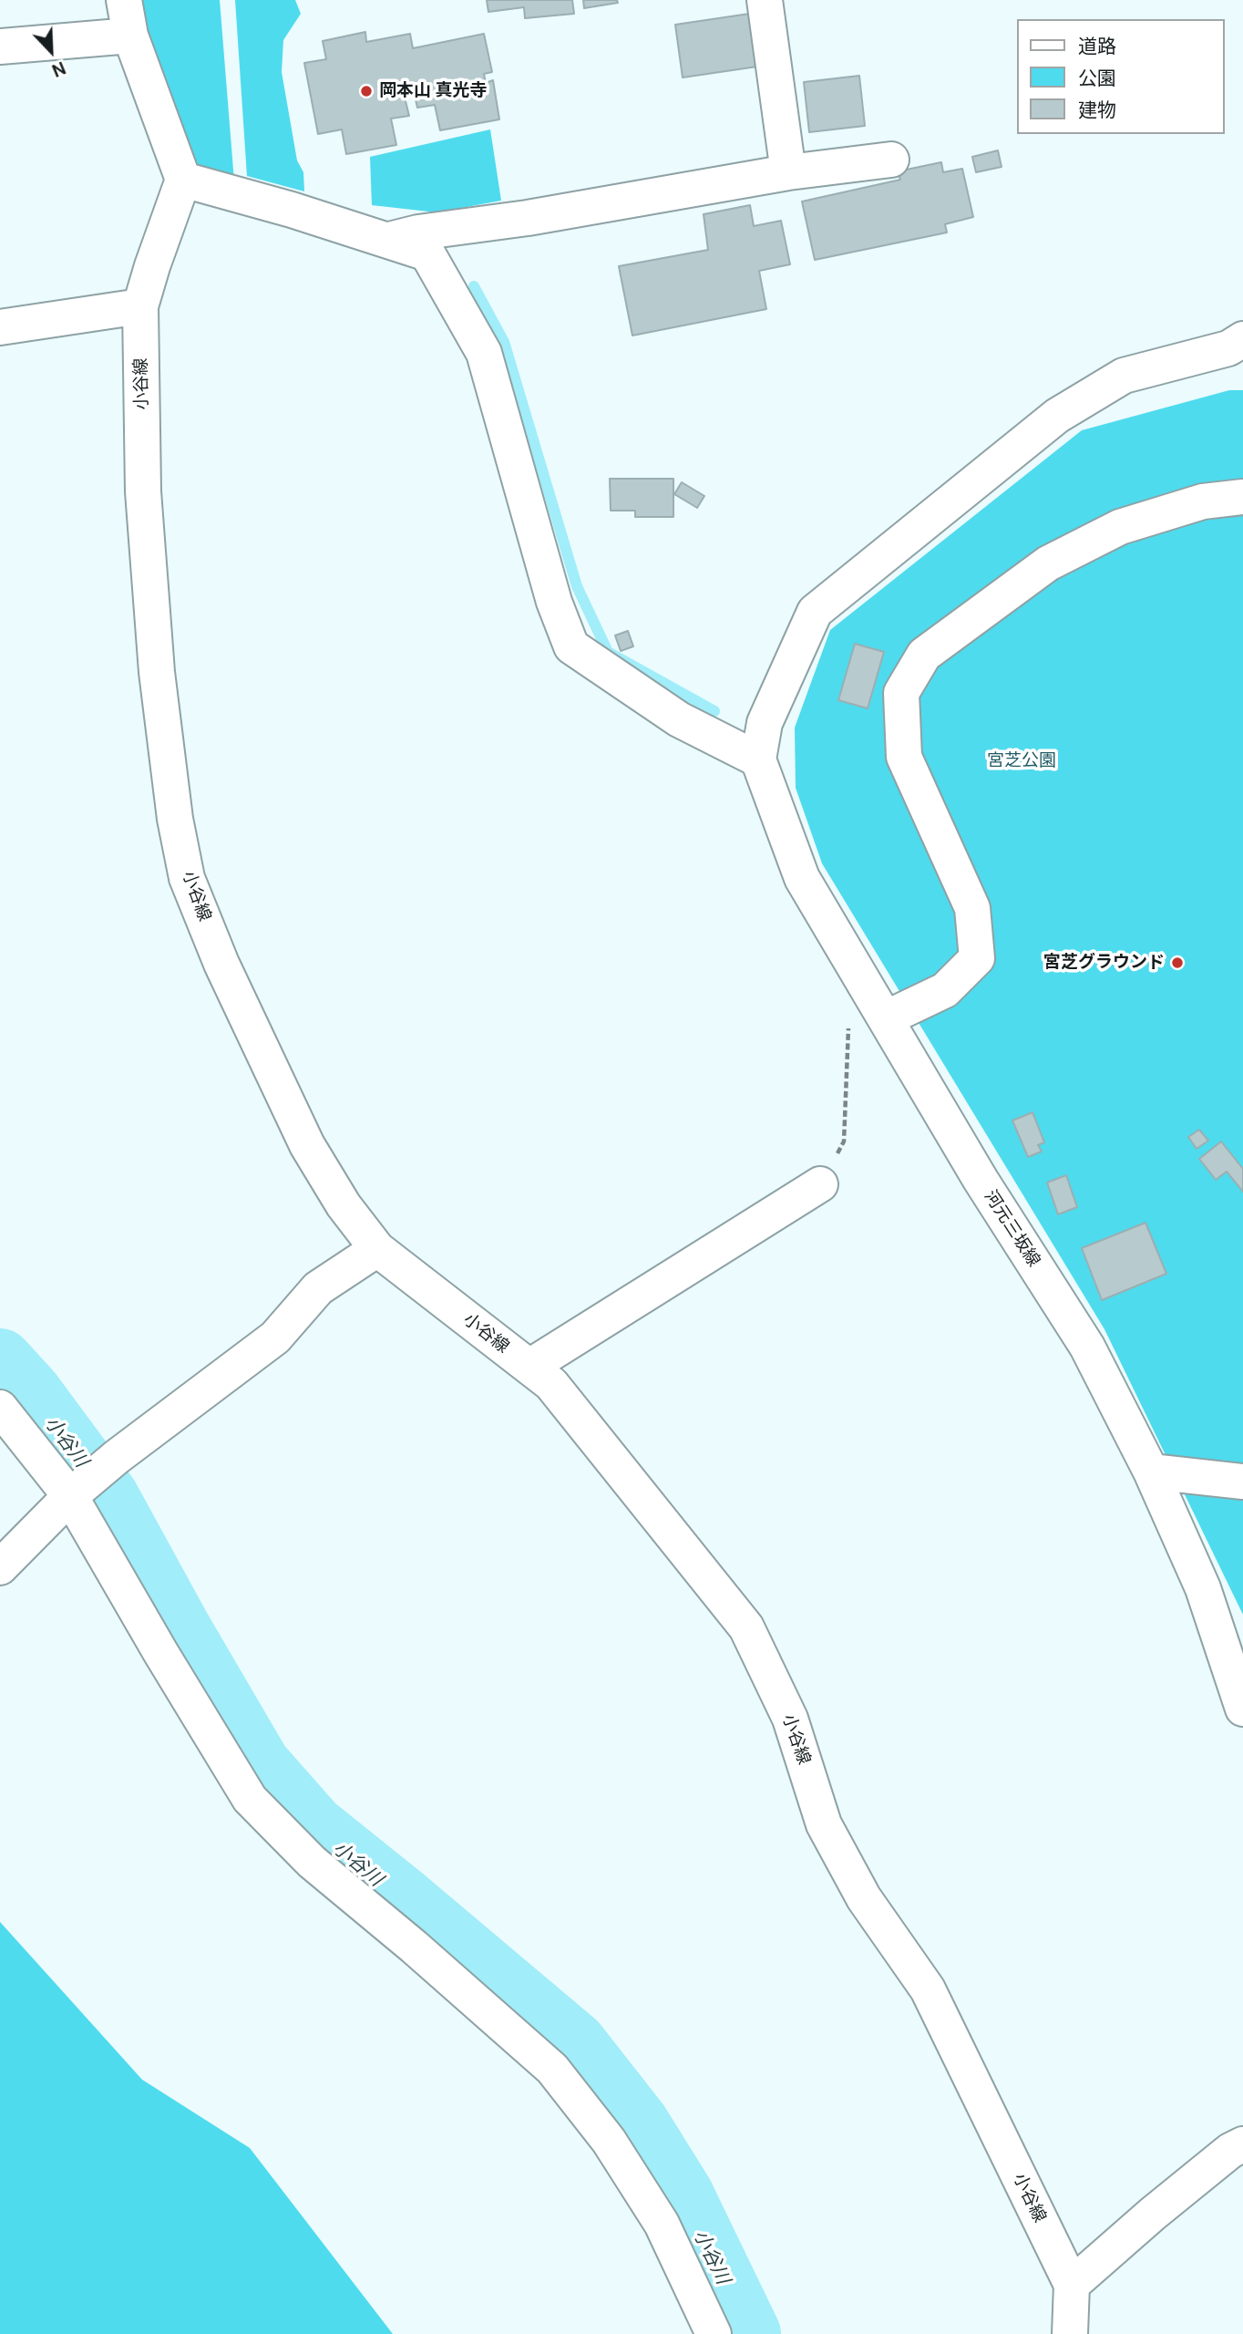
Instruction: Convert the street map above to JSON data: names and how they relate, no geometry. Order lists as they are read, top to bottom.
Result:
{
  "streets": {
    "street": ["小谷線", "河元三坂線"]
  },
  "water": ["小谷川"],
  "parks": ["宮芝公園"],
  "places": ["岡本山 真光寺", "宮芝グラウンド"],
  "legend": ["道路", "公園", "建物"],
  "north": "bottom right"
}
